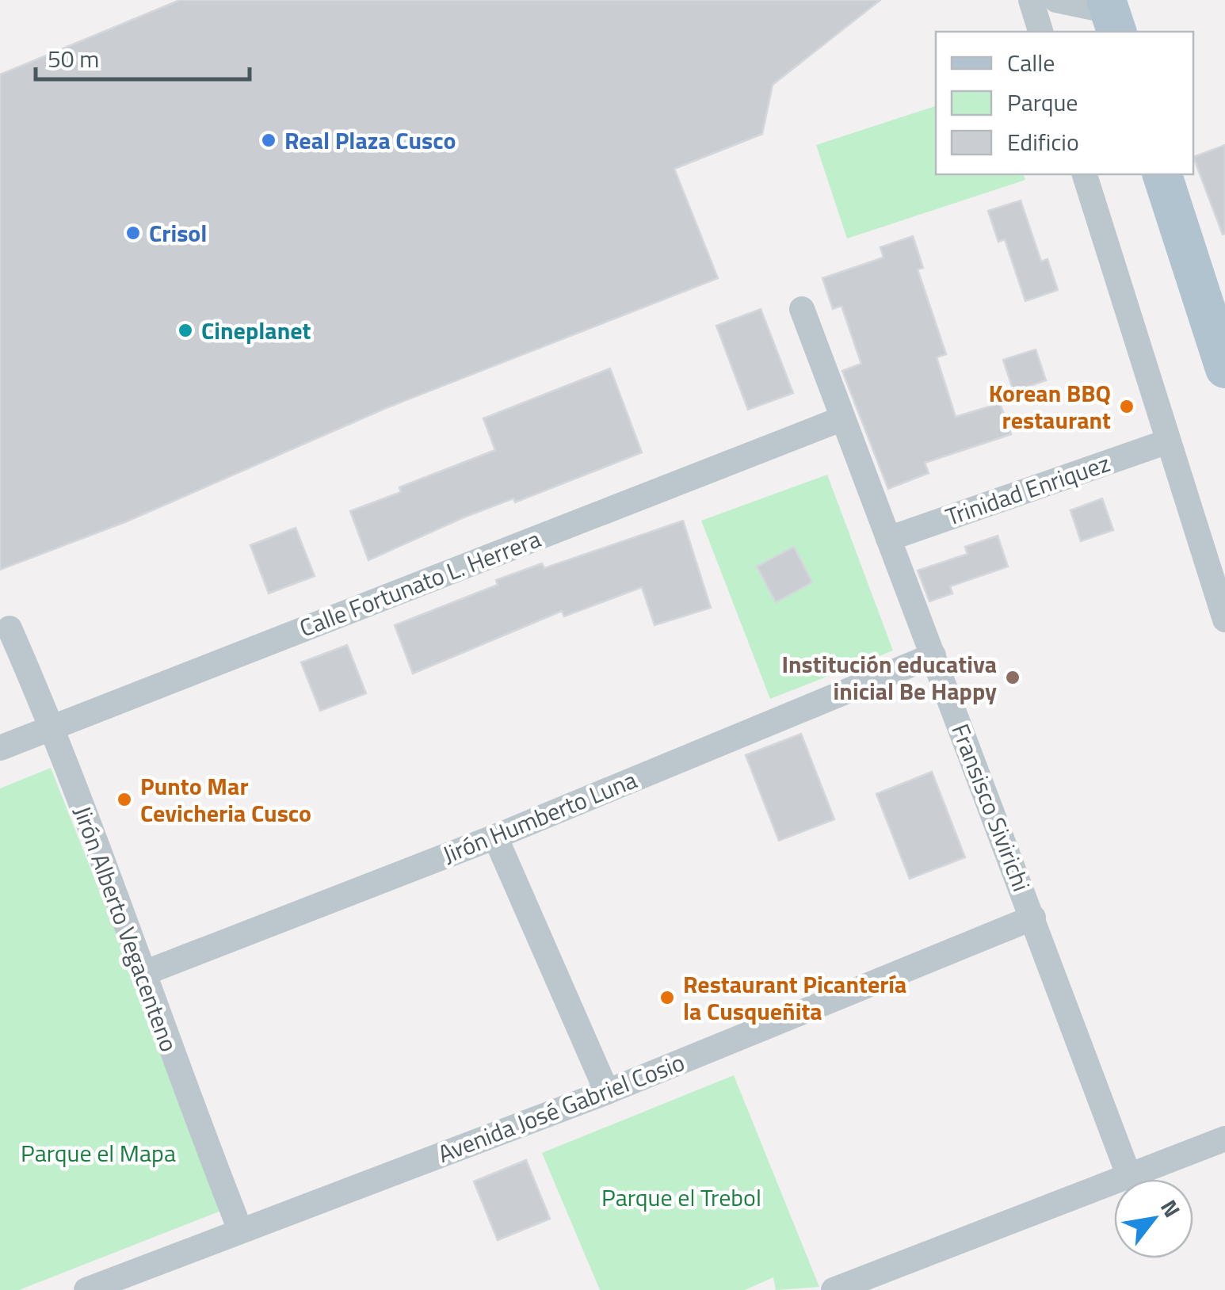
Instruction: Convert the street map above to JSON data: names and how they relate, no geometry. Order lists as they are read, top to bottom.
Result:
{
  "streets": {
    "street": [
      "Trinidad Enriquez",
      "Calle Fortunato L. Herrera",
      "Fransisco Sivirichi",
      "Jirón Humberto Luna",
      "Jirón Alberto Vegacenteno",
      "Avenida José Gabriel Cosio"
    ]
  },
  "crossings": [
    ["Trinidad Enriquez", "Fransisco Sivirichi"],
    ["Calle Fortunato L. Herrera", "Fransisco Sivirichi"],
    ["Calle Fortunato L. Herrera", "Jirón Alberto Vegacenteno"],
    ["Fransisco Sivirichi", "Jirón Humberto Luna"],
    ["Fransisco Sivirichi", "Avenida José Gabriel Cosio"],
    ["Jirón Humberto Luna", "Jirón Alberto Vegacenteno"],
    ["Jirón Alberto Vegacenteno", "Avenida José Gabriel Cosio"]
  ],
  "parks": ["Parque el Mapa", "Parque el Trebol"],
  "places": [
    "Real Plaza Cusco",
    "Crisol",
    "Cineplanet",
    "Korean BBQ restaurant",
    "Institución educativa inicial Be Happy",
    "Punto Mar Cevicheria Cusco",
    "Restaurant Picantería la Cusqueñita"
  ],
  "legend": ["Calle", "Parque", "Edificio"],
  "scale_bar": "50 m",
  "north": "top right"
}
